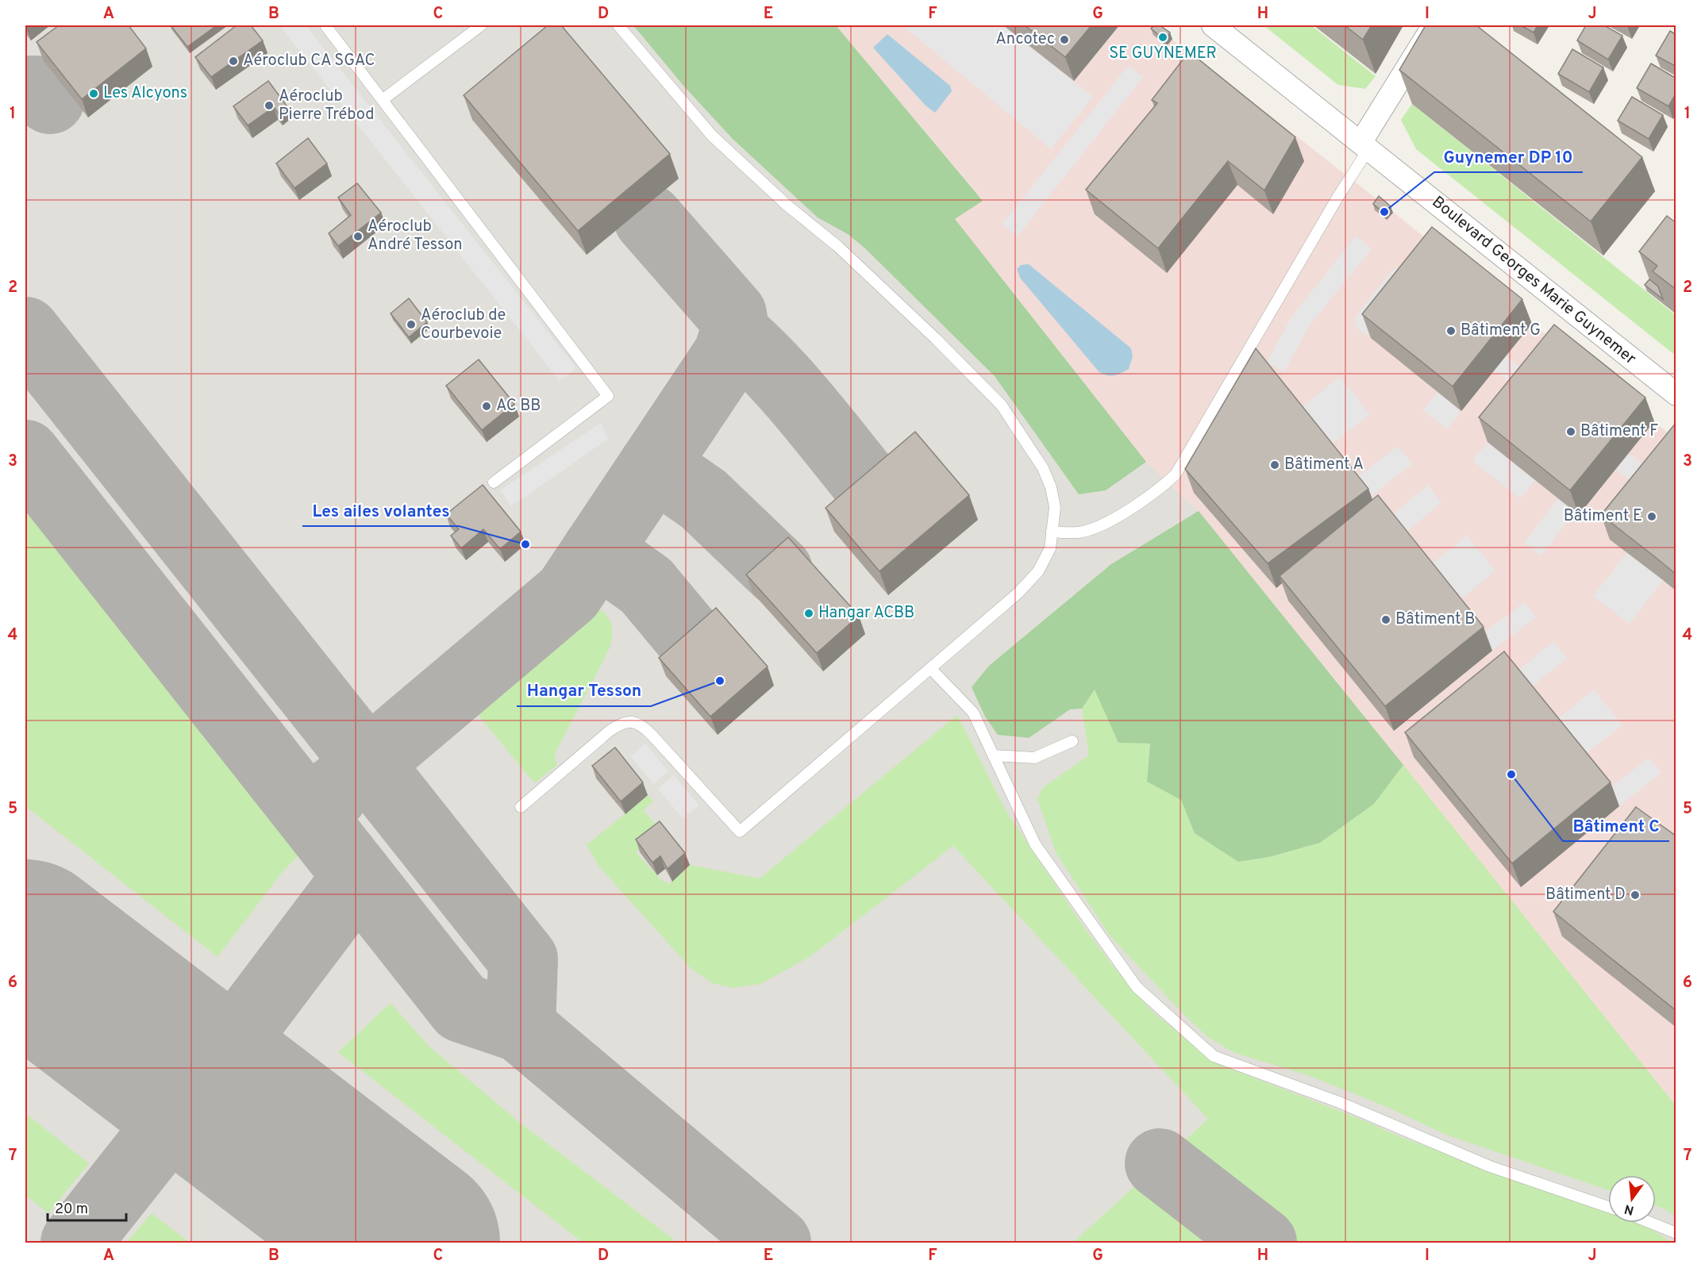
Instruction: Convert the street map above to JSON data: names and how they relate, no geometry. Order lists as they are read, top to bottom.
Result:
{
  "streets": {
    "street": ["Boulevard Georges Marie Guynemer"]
  },
  "places": [
    "SE GUYNEMER",
    "Ancotec",
    "Aéroclub CA SGAC",
    "Les Alcyons",
    "Aéroclub Pierre Trébod",
    "Guynemer DP 10",
    "Aéroclub André Tesson",
    "Aéroclub de Courbevoie",
    "Bâtiment G",
    "AC BB",
    "Bâtiment F",
    "Bâtiment A",
    "Bâtiment E",
    "Les ailes volantes",
    "Hangar ACBB",
    "Bâtiment B",
    "Hangar Tesson",
    "Bâtiment C",
    "Bâtiment D"
  ],
  "scale_bar": "20 m",
  "north": "bottom",
  "grid": {
    "columns": [
      "A",
      "B",
      "C",
      "D",
      "E",
      "F",
      "G",
      "H",
      "I",
      "J"
    ],
    "rows": [
      "1",
      "2",
      "3",
      "4",
      "5",
      "6",
      "7"
    ]
  }
}
